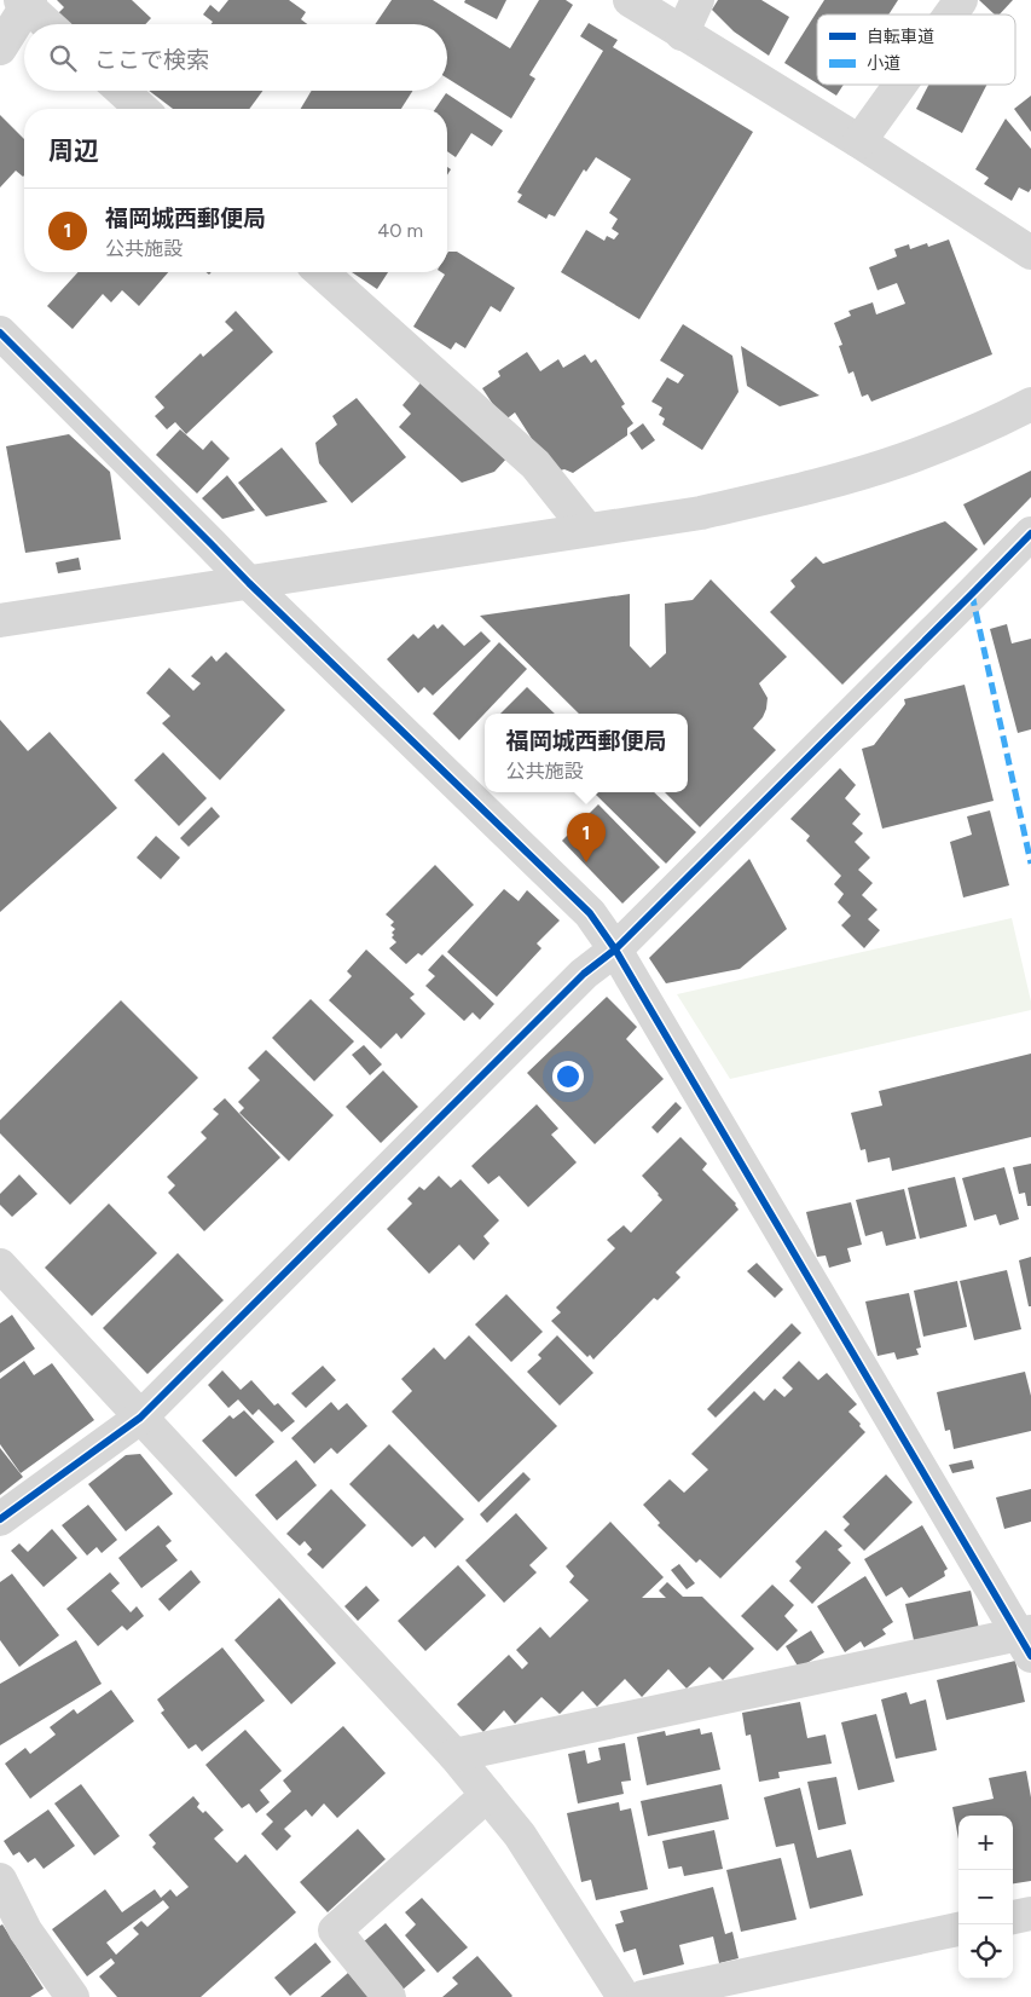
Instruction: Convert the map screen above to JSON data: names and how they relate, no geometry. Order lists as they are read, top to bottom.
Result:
{
  "legend": ["自転車道", "小道"],
  "page": {
    "search": "ここで検索",
    "heading": "周辺",
    "list": [
      {
        "mark": "1",
        "name": "福岡城西郵便局",
        "note": "公共施設",
        "value": "40 m"
      }
    ],
    "popup": ["福岡城西郵便局", "公共施設"],
    "pins": "1",
    "map_buttons": ["+", "−"]
  }
}
